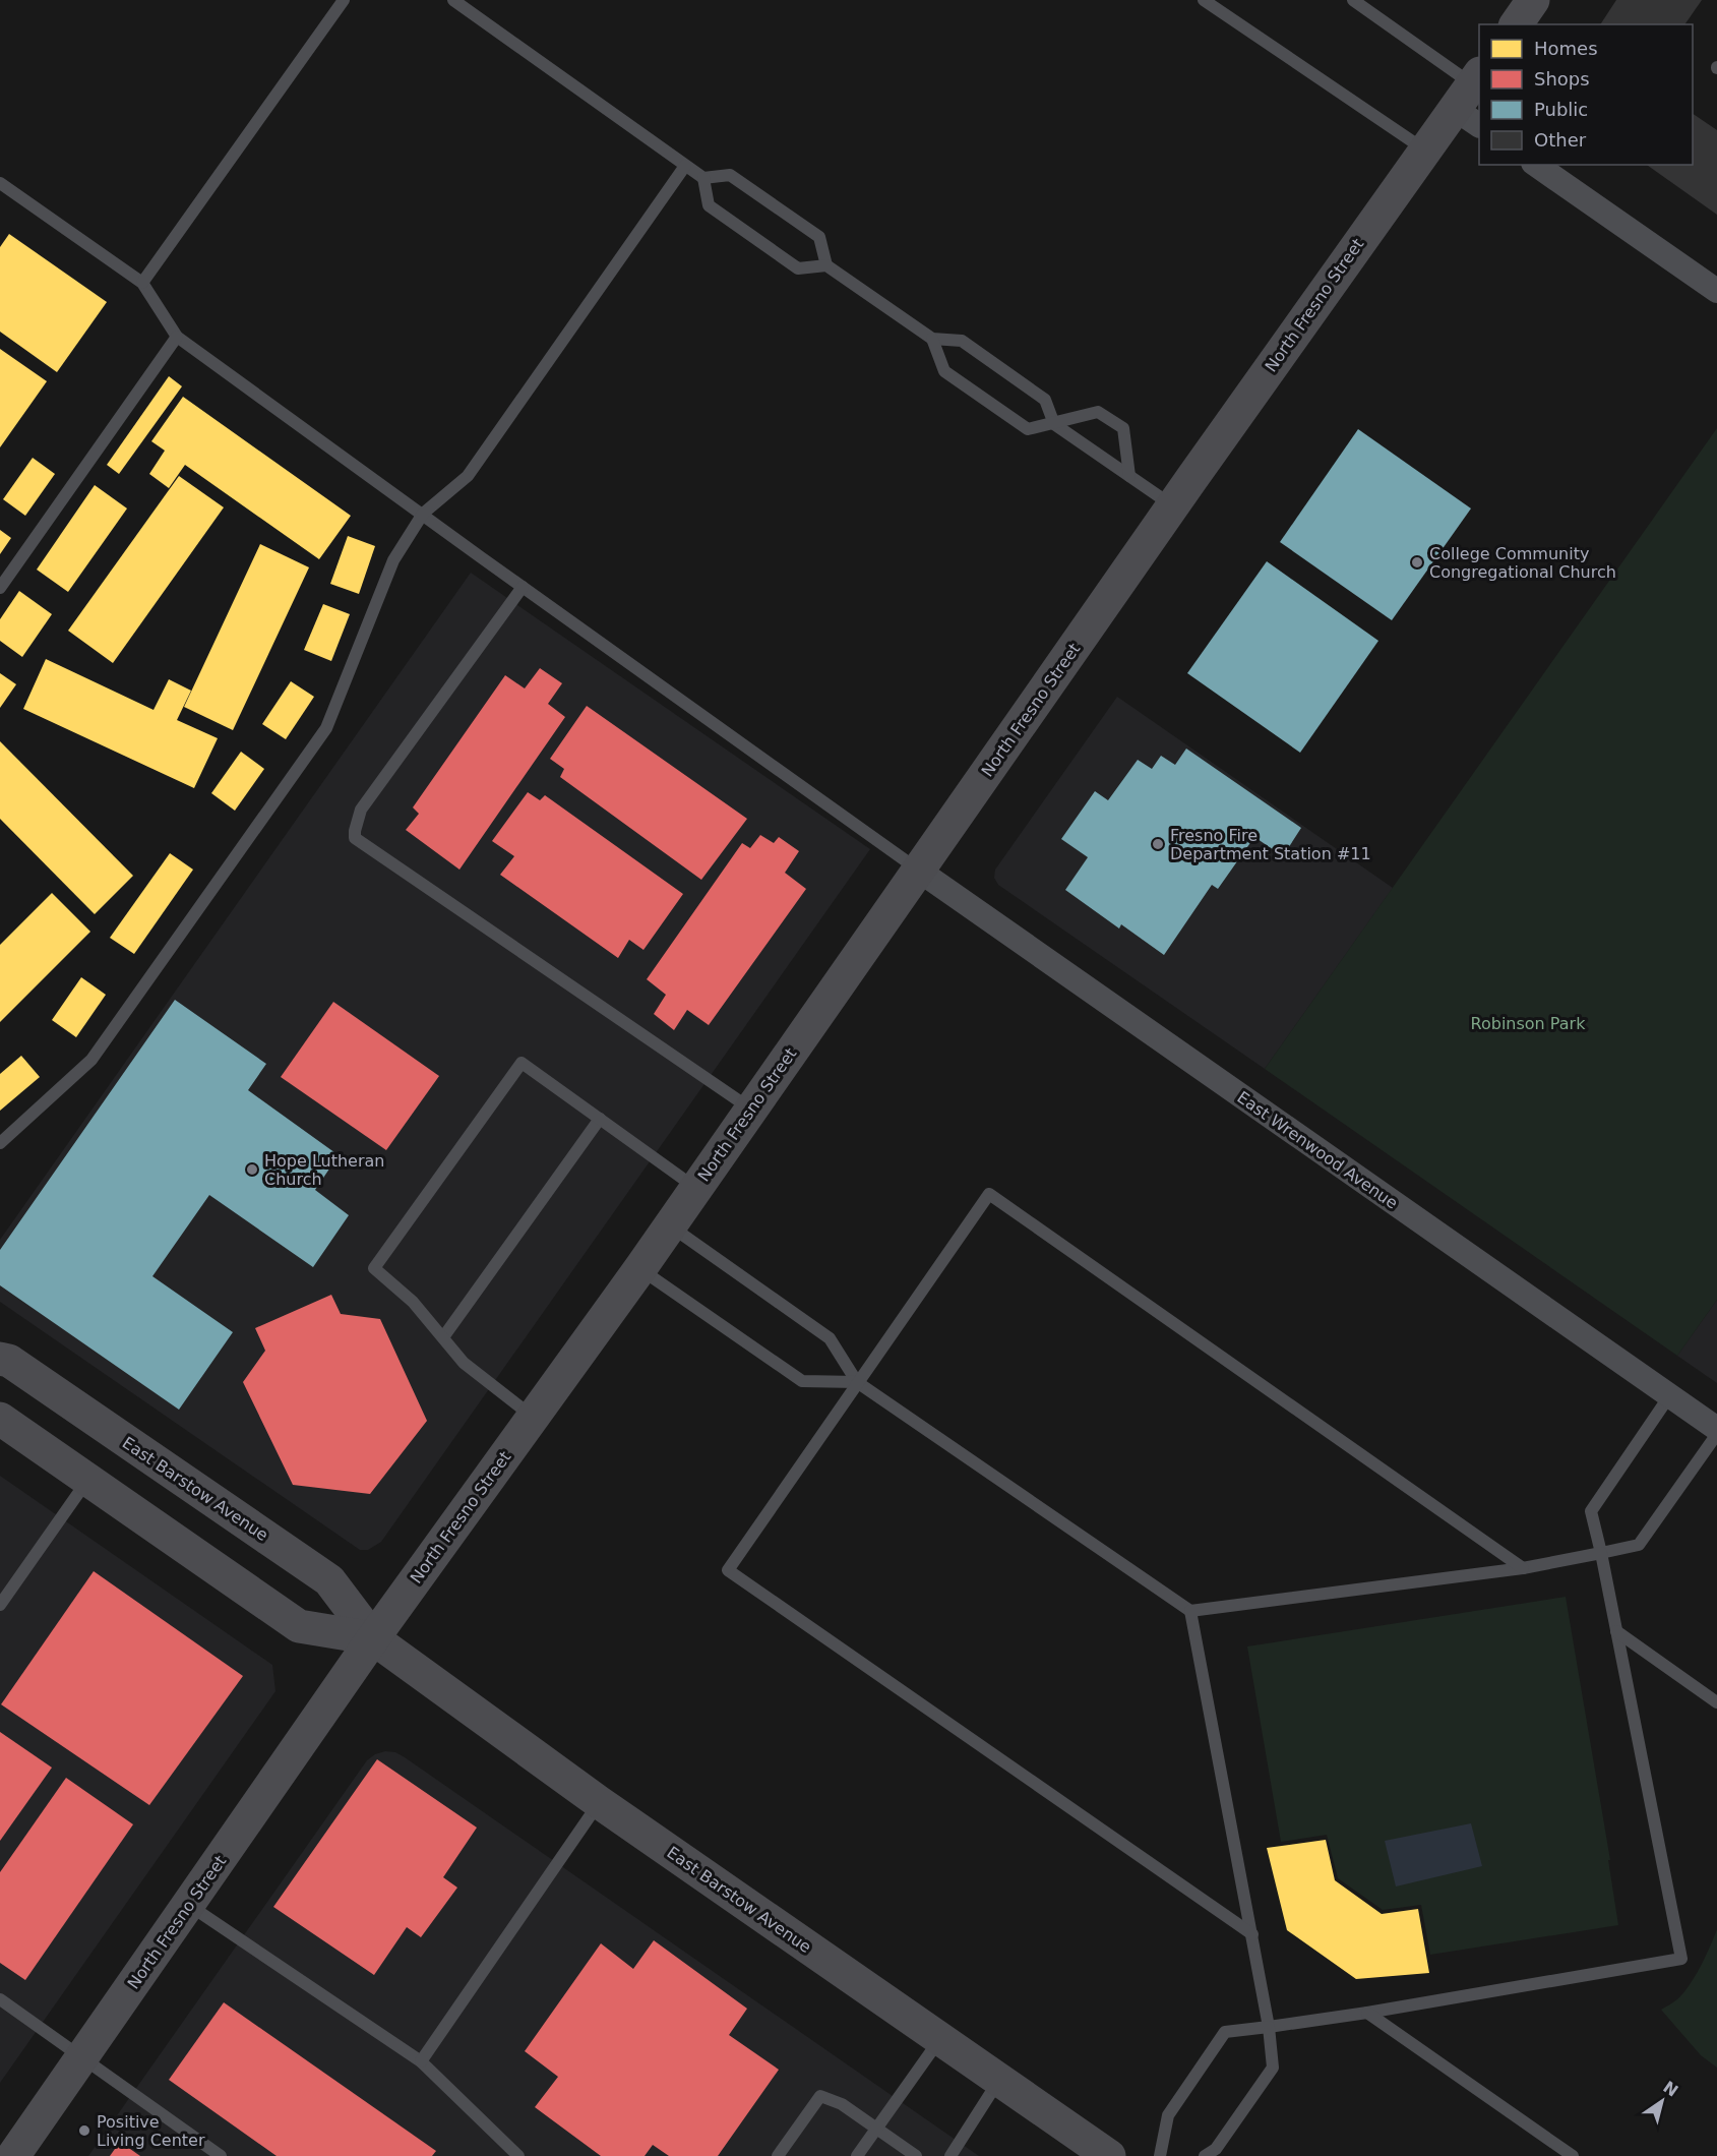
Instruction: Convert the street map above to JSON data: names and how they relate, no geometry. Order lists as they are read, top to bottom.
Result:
{
  "streets": {
    "main road": ["North Fresno Street", "East Barstow Avenue"],
    "street": ["East Wrenwood Avenue"]
  },
  "crossings": [
    ["North Fresno Street", "East Wrenwood Avenue"],
    ["North Fresno Street", "East Barstow Avenue"]
  ],
  "parks": ["Robinson Park"],
  "places": [
    "College Community Congregational Church",
    "Fresno Fire Department Station #11",
    "Hope Lutheran Church",
    "Positive Living Center"
  ],
  "legend": [
    "Homes",
    "Shops",
    "Public",
    "Other"
  ],
  "north": "top right"
}
